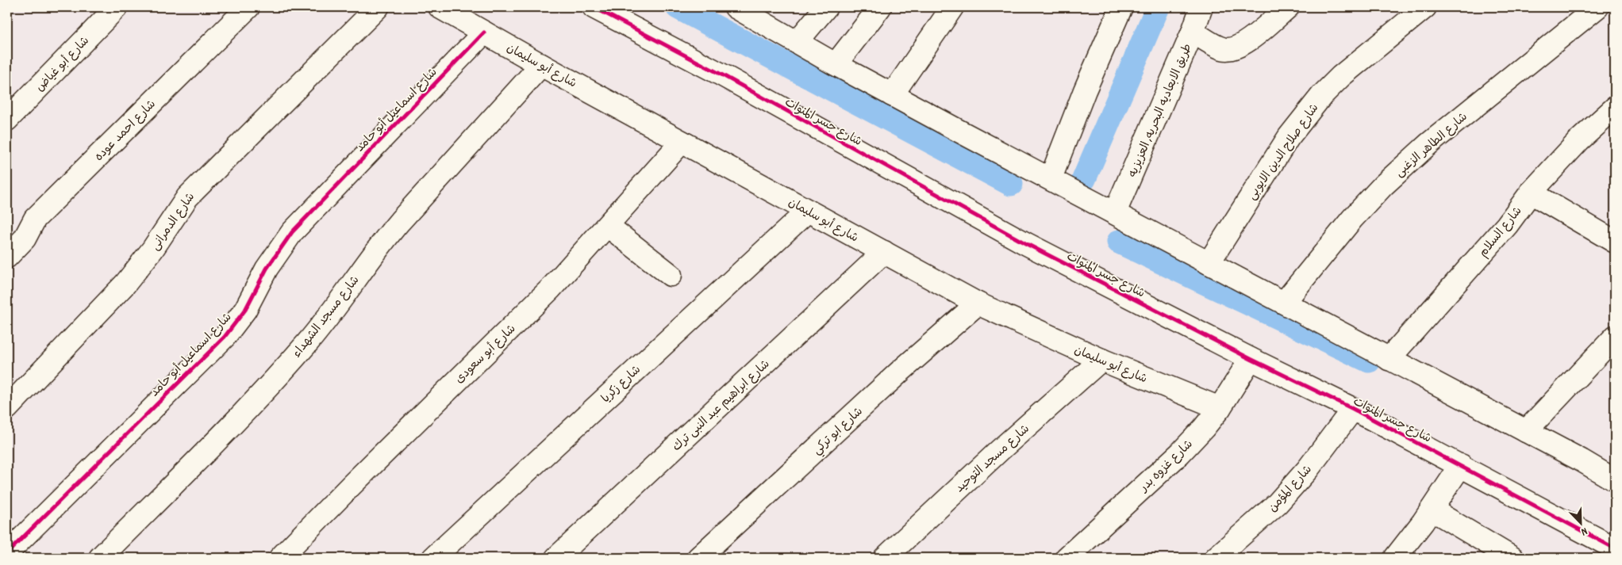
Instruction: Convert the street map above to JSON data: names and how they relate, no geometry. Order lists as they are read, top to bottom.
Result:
{
  "streets": {
    "street": [
      "شارع أبو غياض",
      "شارع أبو سليمان",
      "شارع اسماعيل أبو حامد",
      "طريق الابعاديه البحريه, العزيزيه",
      "شارع جسر المنوات",
      "شارع احمد عوده",
      "شارع الطاهر الزغبى",
      "شارع صلاح الدين الايوبى",
      "شارع الدمرانى",
      "شارع السلام",
      "شارع مسجد الشهداء",
      "شارع أبو سعودى",
      "شارع زكريا",
      "شارع ابراهيم عبد النبى ترك",
      "شارع ابو تركي",
      "شارع مسجد التوحيد",
      "شارع غزوه بدر",
      "شارع المؤمن"
    ]
  },
  "crossings": [
    ["شارع أبو سليمان", "شارع اسماعيل أبو حامد"],
    ["شارع أبو سليمان", "شارع مسجد الشهداء"],
    ["شارع أبو سليمان", "شارع أبو سعودى"],
    ["شارع أبو سليمان", "شارع زكريا"],
    ["شارع أبو سليمان", "شارع ابراهيم عبد النبى ترك"],
    ["شارع أبو سليمان", "شارع ابو تركي"],
    ["شارع أبو سليمان", "شارع مسجد التوحيد"],
    ["شارع أبو سليمان", "شارع غزوه بدر"],
    ["شارع جسر المنوات", "شارع غزوه بدر"],
    ["شارع جسر المنوات", "شارع المؤمن"]
  ],
  "north": "bottom right"
}
